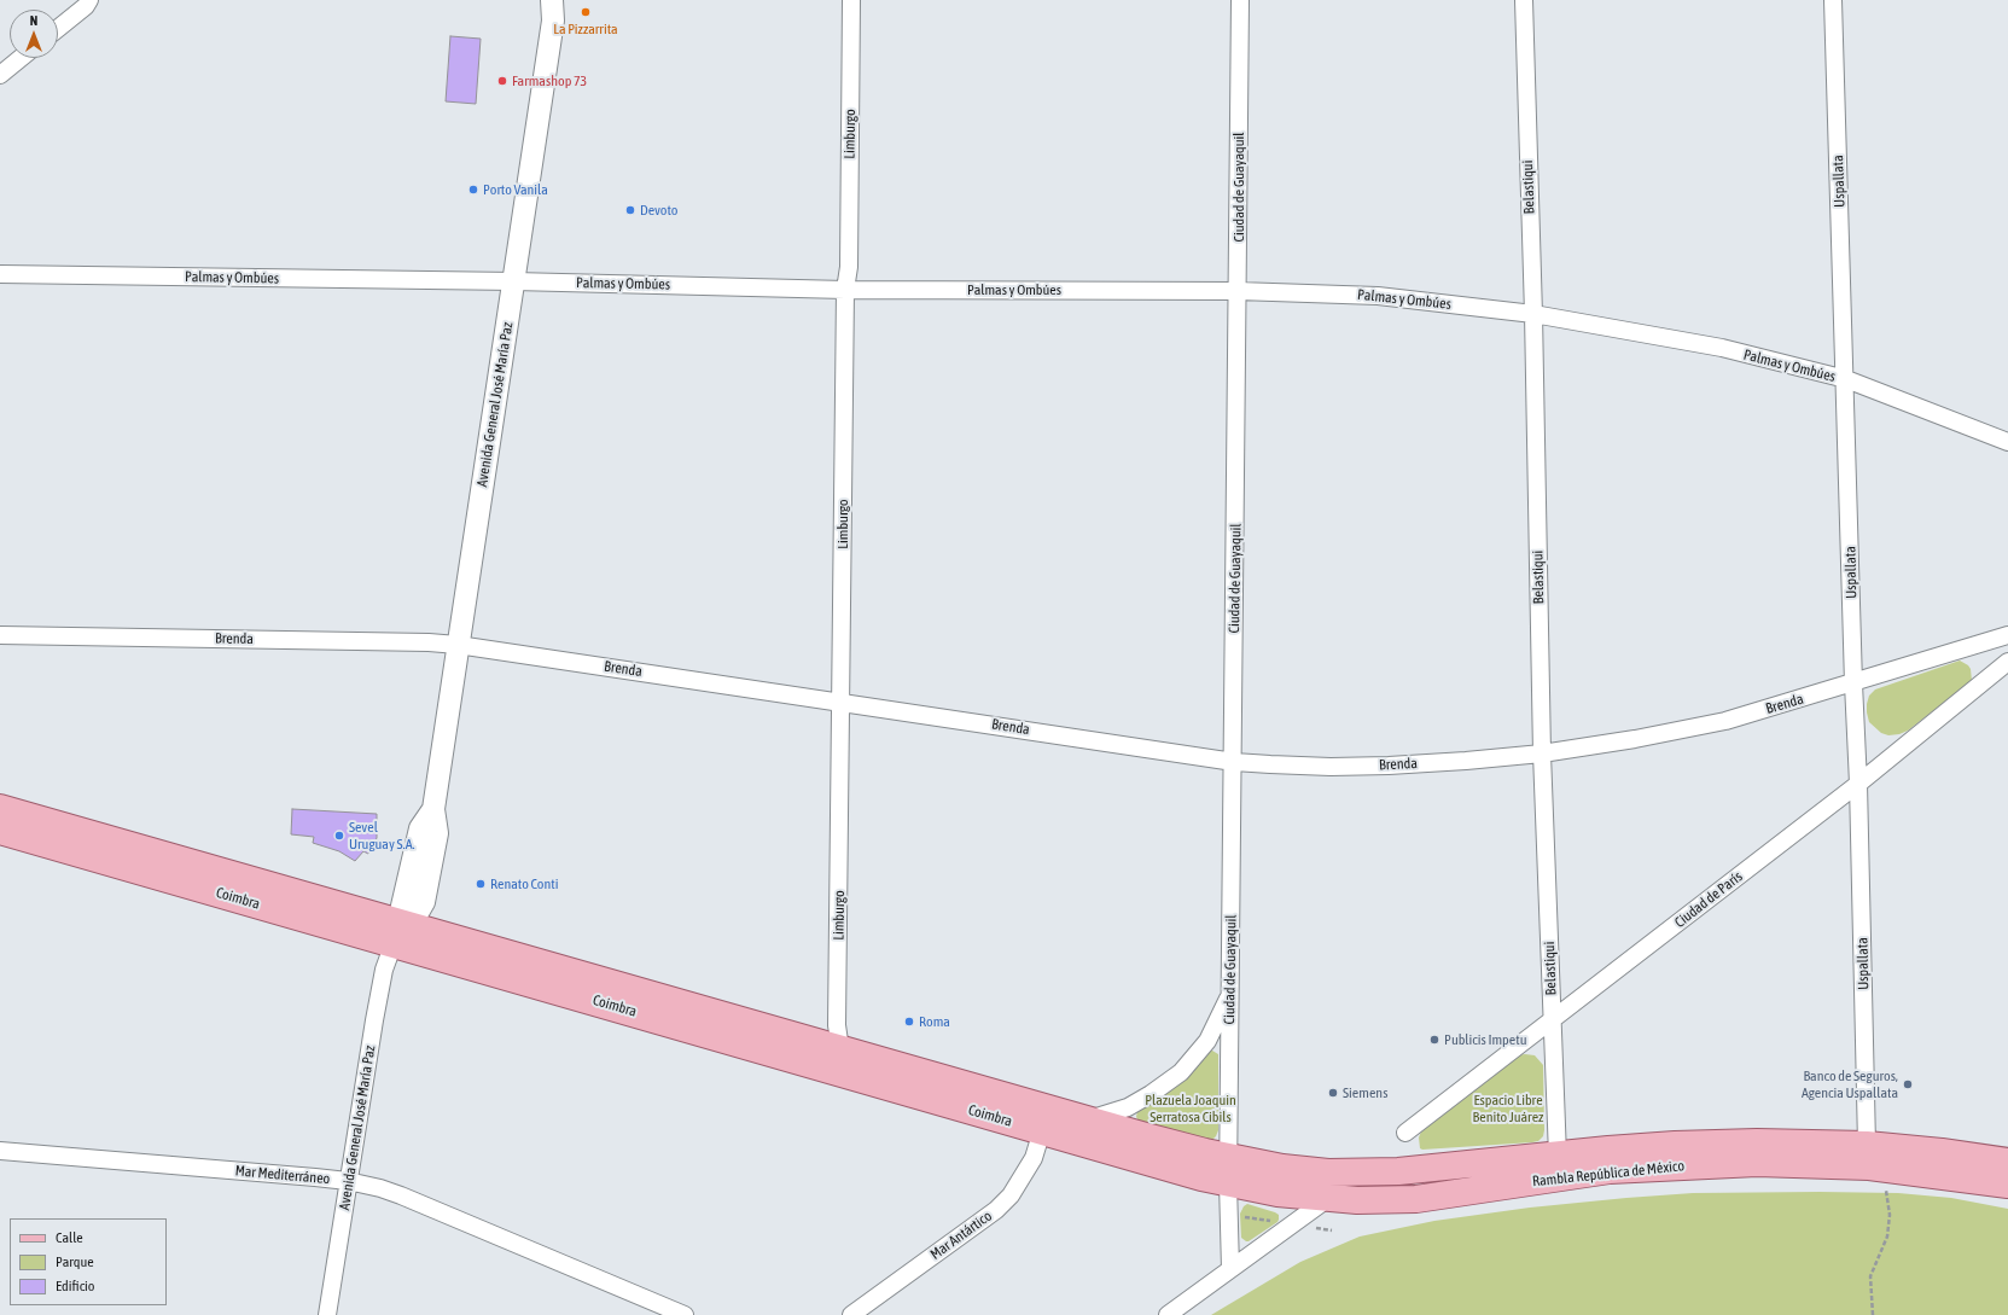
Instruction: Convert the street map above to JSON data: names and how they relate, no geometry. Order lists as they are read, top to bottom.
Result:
{
  "streets": {
    "main road": ["Coimbra", "Rambla República de México"],
    "street": [
      "Limburgo",
      "Uspallata",
      "Ciudad de Guayaquil",
      "Belastiqui",
      "Palmas y Ombúes",
      "Avenida General José María Paz",
      "Brenda",
      "Ciudad de París",
      "Mar Mediterráneo",
      "Mar Antártico"
    ]
  },
  "crossings": [
    ["Limburgo", "Palmas y Ombúes"],
    ["Limburgo", "Brenda"],
    ["Limburgo", "Coimbra"],
    ["Uspallata", "Palmas y Ombúes"],
    ["Uspallata", "Brenda"],
    ["Uspallata", "Ciudad de París"],
    ["Uspallata", "Rambla República de México"],
    ["Ciudad de Guayaquil", "Palmas y Ombúes"],
    ["Ciudad de Guayaquil", "Brenda"],
    ["Ciudad de Guayaquil", "Coimbra"],
    ["Belastiqui", "Palmas y Ombúes"],
    ["Belastiqui", "Brenda"],
    ["Belastiqui", "Ciudad de París"],
    ["Belastiqui", "Rambla República de México"],
    ["Palmas y Ombúes", "Avenida General José María Paz"],
    ["Avenida General José María Paz", "Brenda"],
    ["Avenida General José María Paz", "Coimbra"],
    ["Avenida General José María Paz", "Mar Mediterráneo"],
    ["Coimbra", "Rambla República de México"],
    ["Coimbra", "Mar Antártico"]
  ],
  "parks": ["Plazuela Joaquin Serratosa Cibils", "Espacio Libre Benito Juárez"],
  "places": [
    "La Pizzarrita",
    "Farmashop 73",
    "Porto Vanila",
    "Devoto",
    "Sevel Uruguay S.A.",
    "Renato Conti",
    "Roma",
    "Publicis Impetu",
    "Banco de Seguros, Agencia Uspallata",
    "Siemens"
  ],
  "legend": ["Calle", "Parque", "Edificio"],
  "north": "top"
}
